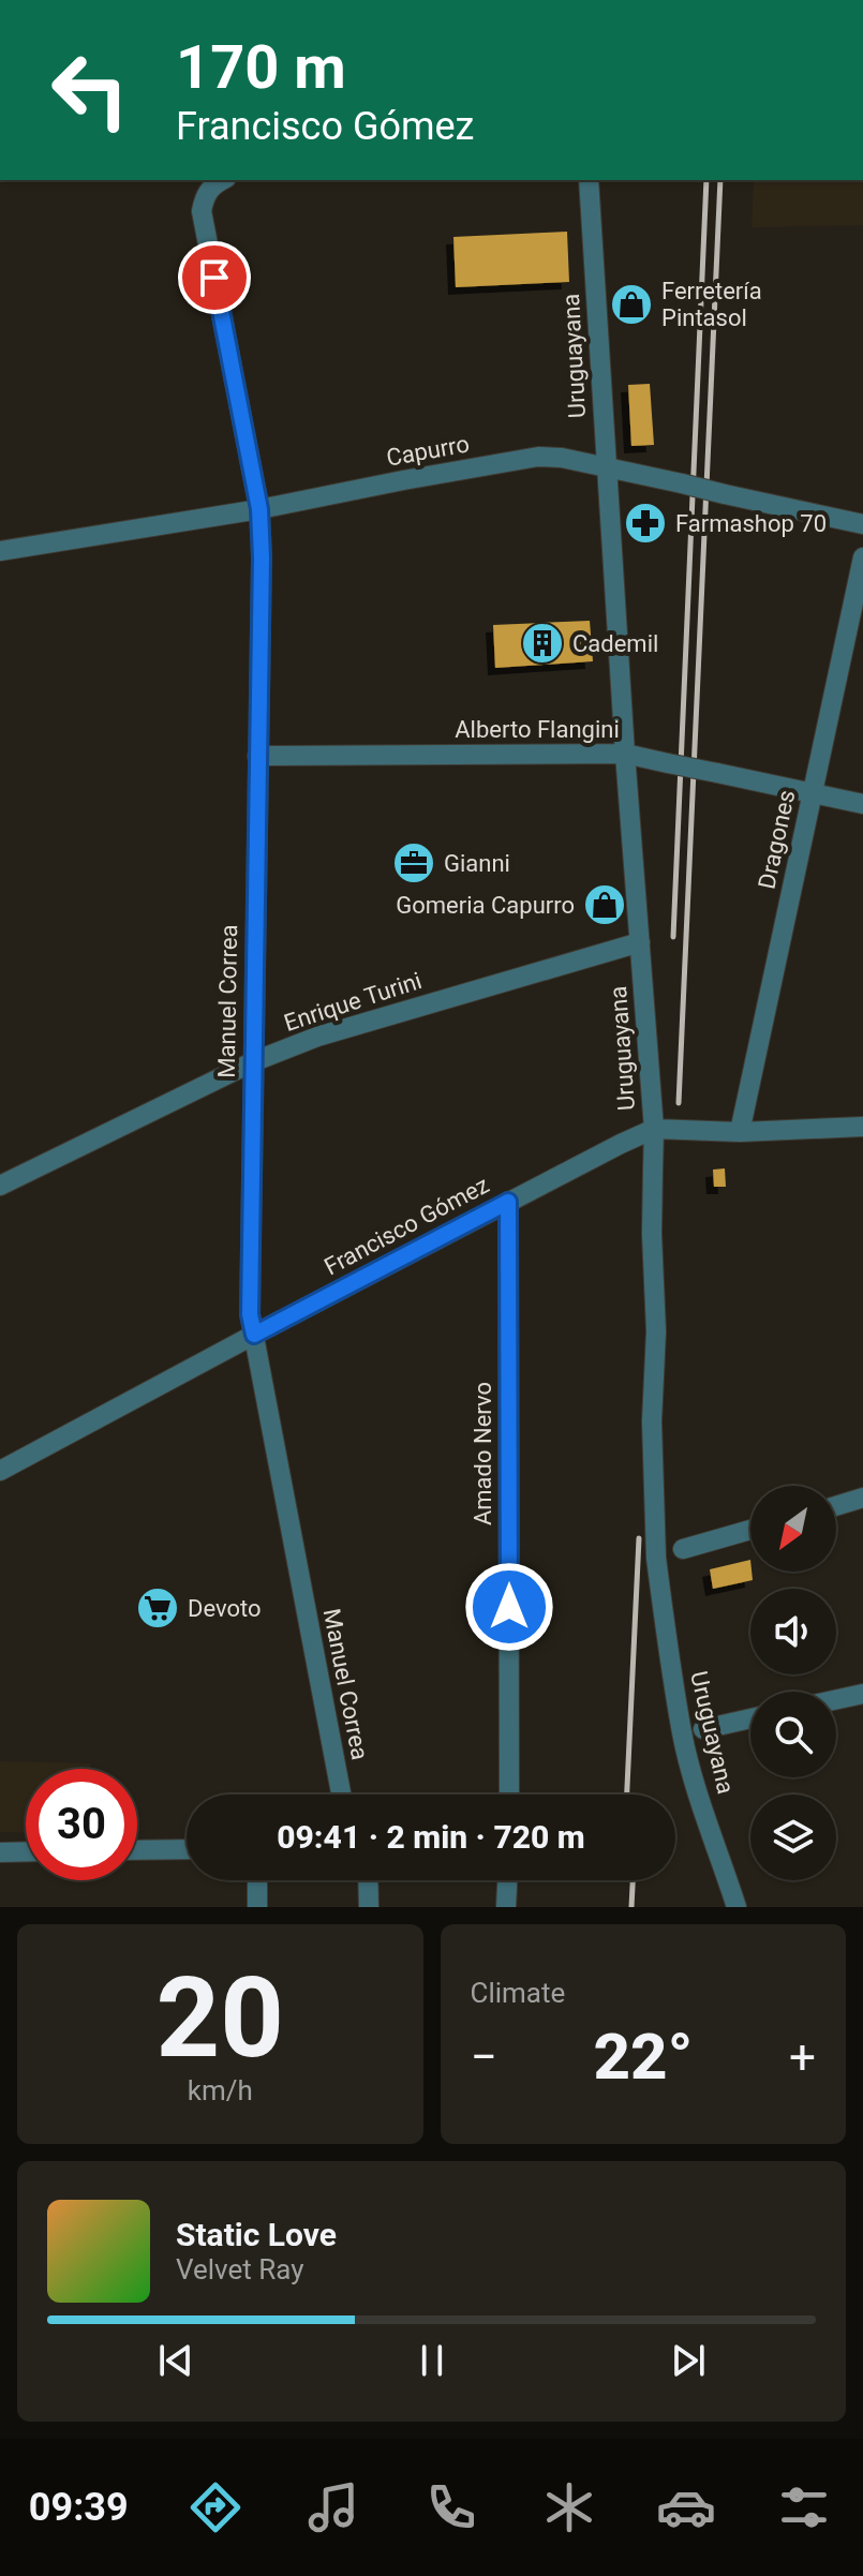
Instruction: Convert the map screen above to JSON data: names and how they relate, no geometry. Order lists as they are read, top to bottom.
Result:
{
  "streets": {
    "street": [
      "Uruguayana",
      "Capurro",
      "Alberto Flangini",
      "Dragones",
      "Manuel Correa",
      "Enrique Turini",
      "Francisco Gómez",
      "Amado Nervo"
    ]
  },
  "crossings": [
    ["Uruguayana", "Capurro"],
    ["Uruguayana", "Alberto Flangini"],
    ["Uruguayana", "Enrique Turini"],
    ["Uruguayana", "Francisco Gómez"],
    ["Capurro", "Manuel Correa"],
    ["Alberto Flangini", "Dragones"],
    ["Alberto Flangini", "Manuel Correa"],
    ["Dragones", "Francisco Gómez"],
    ["Manuel Correa", "Enrique Turini"],
    ["Manuel Correa", "Francisco Gómez"],
    ["Francisco Gómez", "Amado Nervo"]
  ],
  "places": {
    "shop": ["Ferretería Pintasol", "Gomeria Capurro"],
    "pharmacy": ["Farmashop 70"],
    "building": ["Cademil"],
    "office": ["Gianni"],
    "supermarket": ["Devoto"]
  },
  "north": "bottom left",
  "page": {
    "turn": ["170 m", "Francisco Gómez"],
    "limit": "30",
    "trip": "09:41 · 2 min · 720 m",
    "tile": [
      ["20", "km/h"],
      "Climate"
    ],
    "heat": ["−", "22°", "+"],
    "song": ["Static Love", "Velvet Ray"],
    "tabs": "09:39"
  }
}
